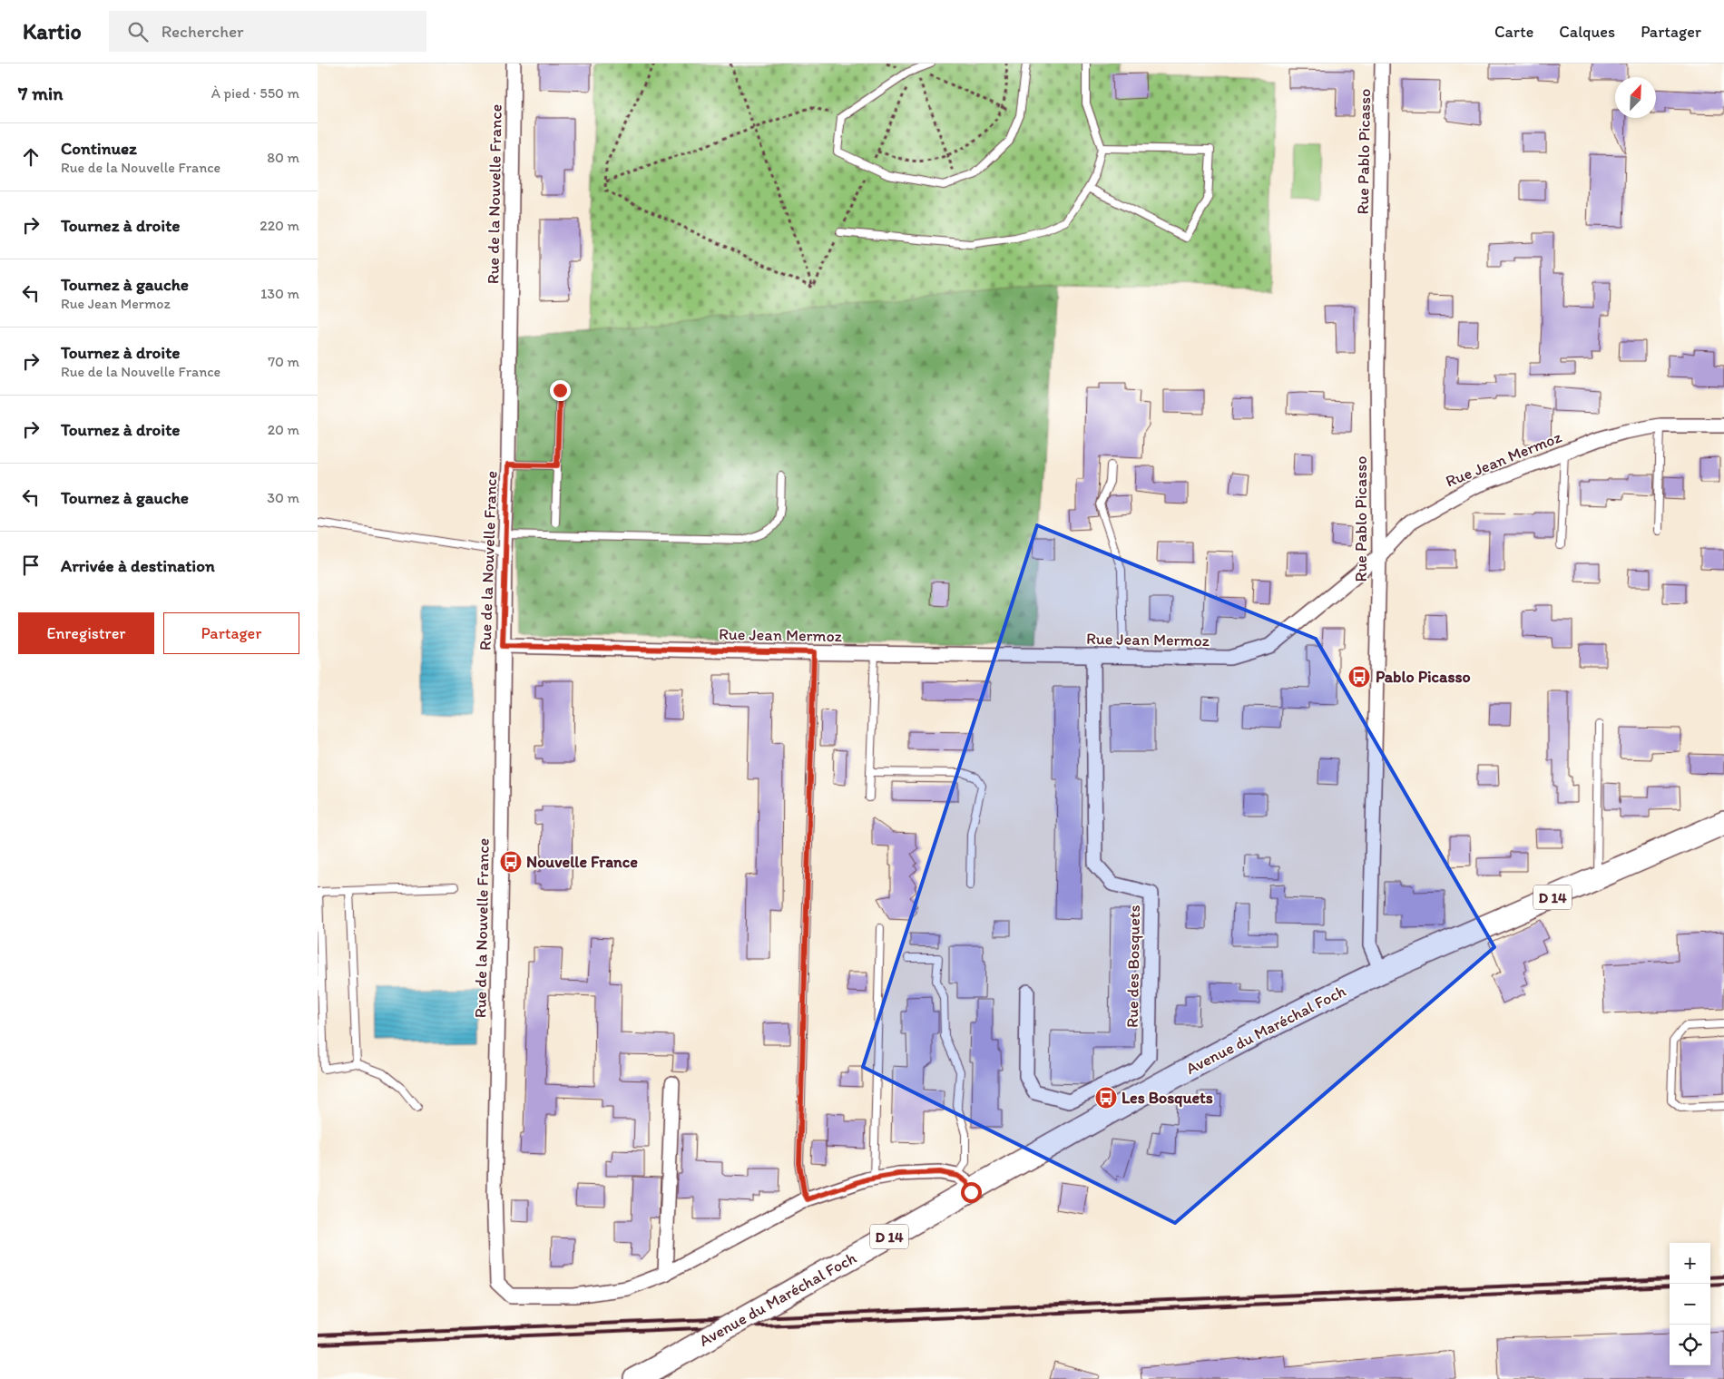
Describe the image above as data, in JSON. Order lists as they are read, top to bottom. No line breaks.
{"streets":{"main road":["D 14","Avenue du Maréchal Foch"],"street":["Rue Pablo Picasso","Rue de la Nouvelle France","Rue Jean Mermoz","Rue des Bosquets"]},"crossings":[["Rue Pablo Picasso","Rue Jean Mermoz"],["Rue Pablo Picasso","Avenue du Maréchal Foch"],["Rue de la Nouvelle France","Rue Jean Mermoz"],["Rue de la Nouvelle France","Avenue du Maréchal Foch"],["Rue Jean Mermoz","Rue des Bosquets"]],"places":{"bus stop":["Pablo Picasso","Nouvelle France","Les Bosquets"]},"north":"top right","page":{"header":"Kartio","search":"Rechercher","nav":["Carte","Calques","Partager"],"heading":["7 min","À pied · 550 m"],"list":[["Continuez","Rue de la Nouvelle France","80 m"],["Tournez à droite","220 m"],["Tournez à gauche","Rue Jean Mermoz","130 m"],["Tournez à droite","Rue de la Nouvelle France","70 m"],["Tournez à droite","20 m"],["Tournez à gauche","30 m"],"Arrivée à destination"],"buttons":["Enregistrer","Partager"],"map_buttons":["+","−"]}}
